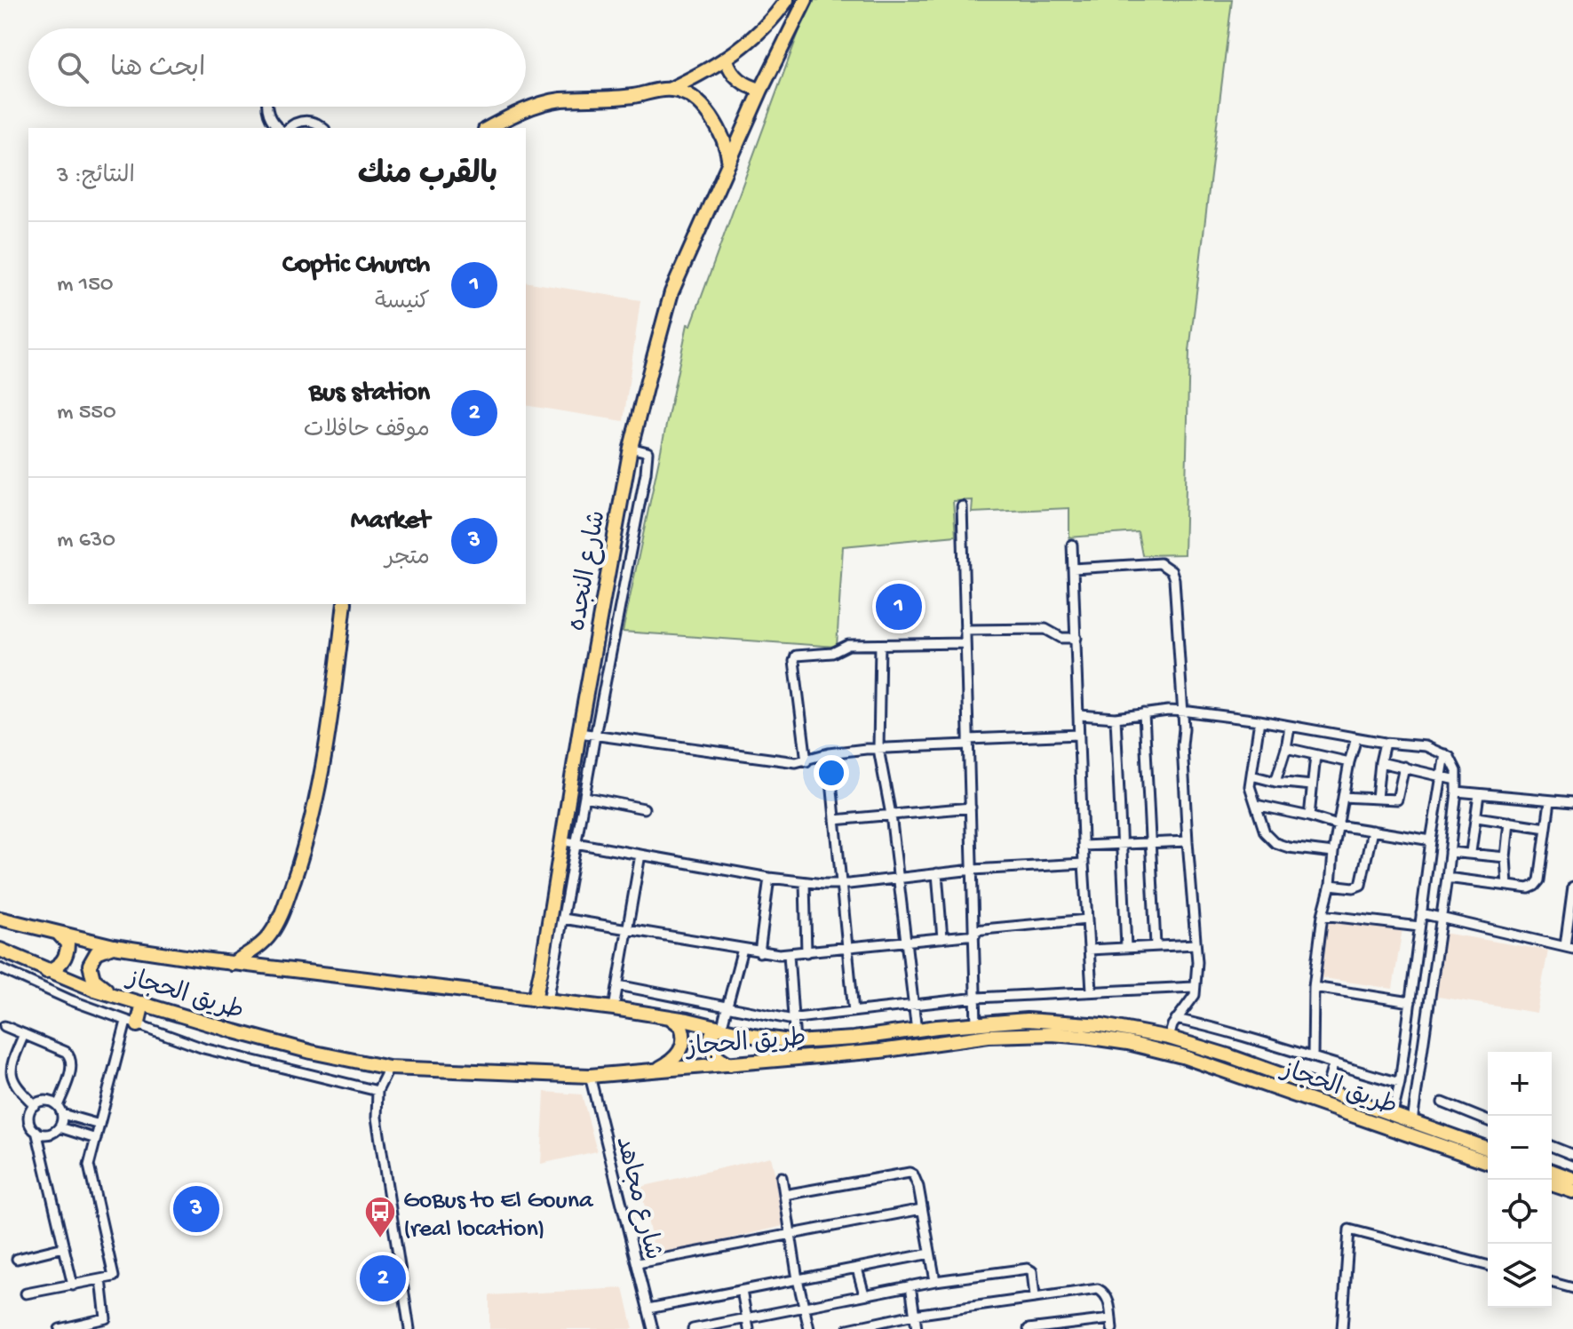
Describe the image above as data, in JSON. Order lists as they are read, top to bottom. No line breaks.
{"streets":{"main road":["شارع النجده","طريق الحجاز"],"street":["شارع مجاهد"]},"crossings":[["شارع النجده","طريق الحجاز"],["طريق الحجاز","شارع مجاهد"]],"places":{"bus stop":["GoBus to El Gouna (real location)"]},"page":{"search":"ابحث هنا","heading":["بالقرب منك","النتائج: 3"],"list":[{"mark":"1","name":"Coptic Church","note":"كنيسة","value":"150 m"},{"mark":"2","name":"Bus station","note":"موقف حافلات","value":"550 m"},{"mark":"3","name":"Market","note":"متجر","value":"630 m"}],"pins":["1","3","2"],"map_buttons":["+","−"]}}
